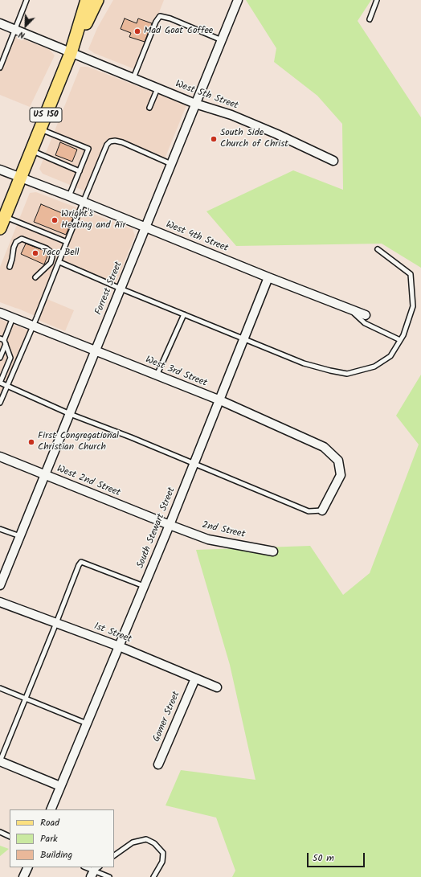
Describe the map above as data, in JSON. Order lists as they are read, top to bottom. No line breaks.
{"streets":{"main road":["US 150"],"street":["West 5th Street","West 4th Street","Forrest Street","West 3rd Street","West 2nd Street","South Stewart Street","2nd Street","1st Street","Gomer Street"]},"crossings":[["West 5th Street","US 150"],["West 5th Street","Forrest Street"],["US 150","West 4th Street"],["West 4th Street","Forrest Street"],["West 4th Street","South Stewart Street"],["Forrest Street","West 3rd Street"],["Forrest Street","West 2nd Street"],["West 3rd Street","South Stewart Street"],["West 2nd Street","South Stewart Street"],["West 2nd Street","2nd Street"],["South Stewart Street","2nd Street"],["South Stewart Street","1st Street"],["1st Street","Gomer Street"]],"places":["Mad Goat Coffee","South Side Church of Christ","Wright's Heating and Air","Taco Bell","First Congregational Christian Church"],"legend":["Road","Park","Building"],"scale_bar":"50 m","north":"bottom left"}
